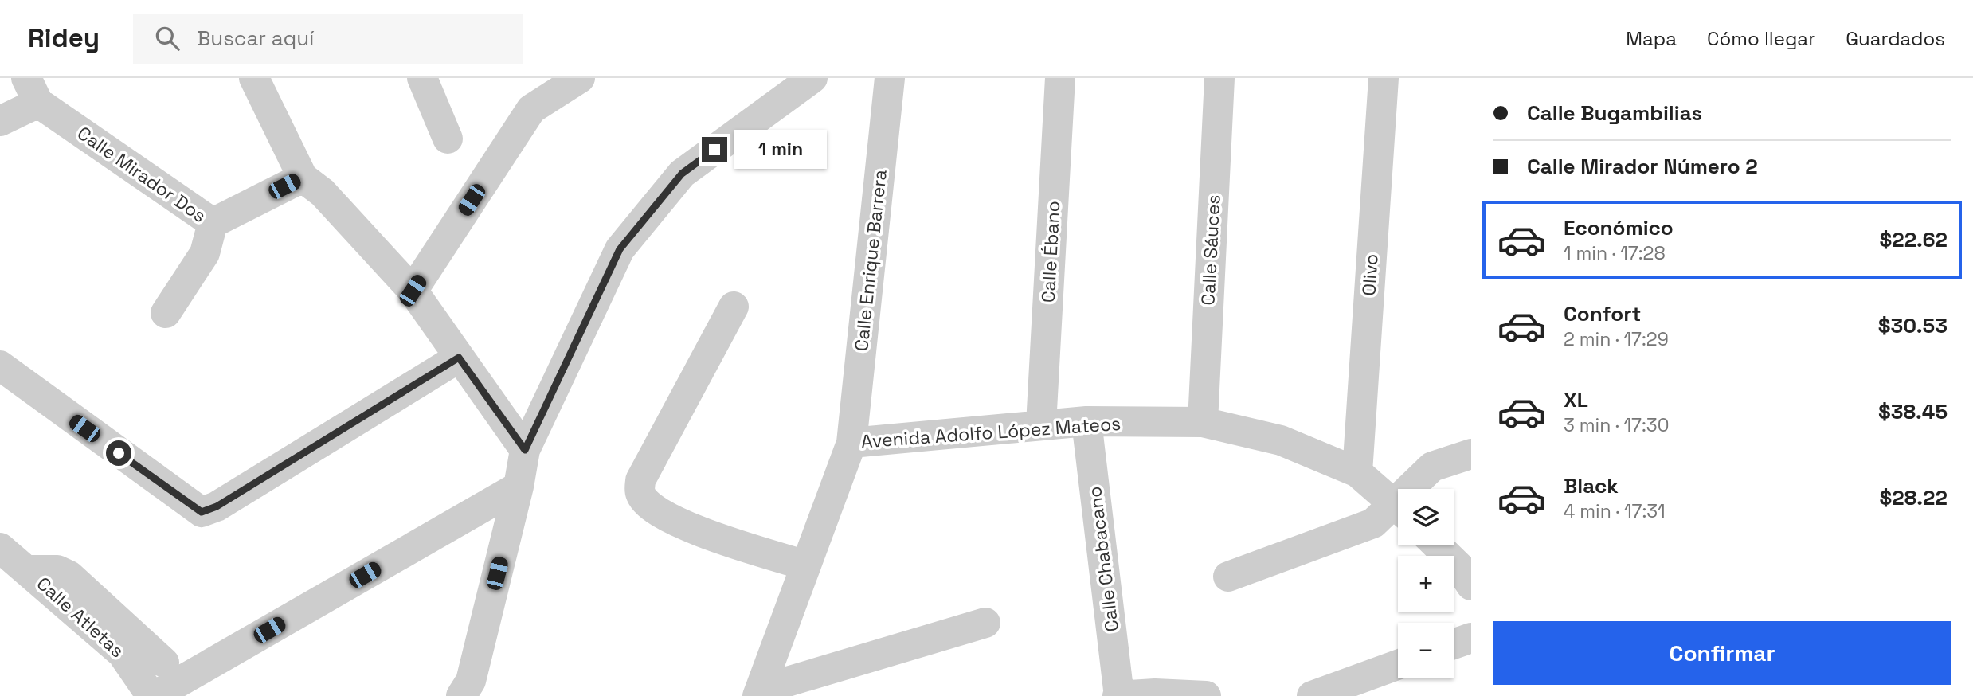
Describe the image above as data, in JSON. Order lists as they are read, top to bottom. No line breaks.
{"streets":{"street":["Calle Mirador Dos","Calle Sáuces","Calle Ébano","Calle Enrique Barrera","Olivo","Avenida Adolfo López Mateos","Calle Chabacano","Calle Atletas"]},"crossings":[["Calle Sáuces","Avenida Adolfo López Mateos"],["Calle Ébano","Avenida Adolfo López Mateos"],["Calle Enrique Barrera","Avenida Adolfo López Mateos"],["Olivo","Avenida Adolfo López Mateos"],["Avenida Adolfo López Mateos","Calle Chabacano"]],"page":{"header":"Ridey","search":"Buscar aquí","nav":["Mapa","Cómo llegar","Guardados"],"banner":["Calle Bugambilias","Calle Mirador Número 2"],"bubble":"1 min","list":[{"name":"Económico","note":"1 min · 17:28","value":"$22.62"},{"name":"Confort","note":"2 min · 17:29","value":"$30.53"},{"name":"XL","note":"3 min · 17:30","value":"$38.45"},{"name":"Black","note":"4 min · 17:31","value":"$28.22"}],"map_buttons":["+","−"],"buttons":"Confirmar"}}
